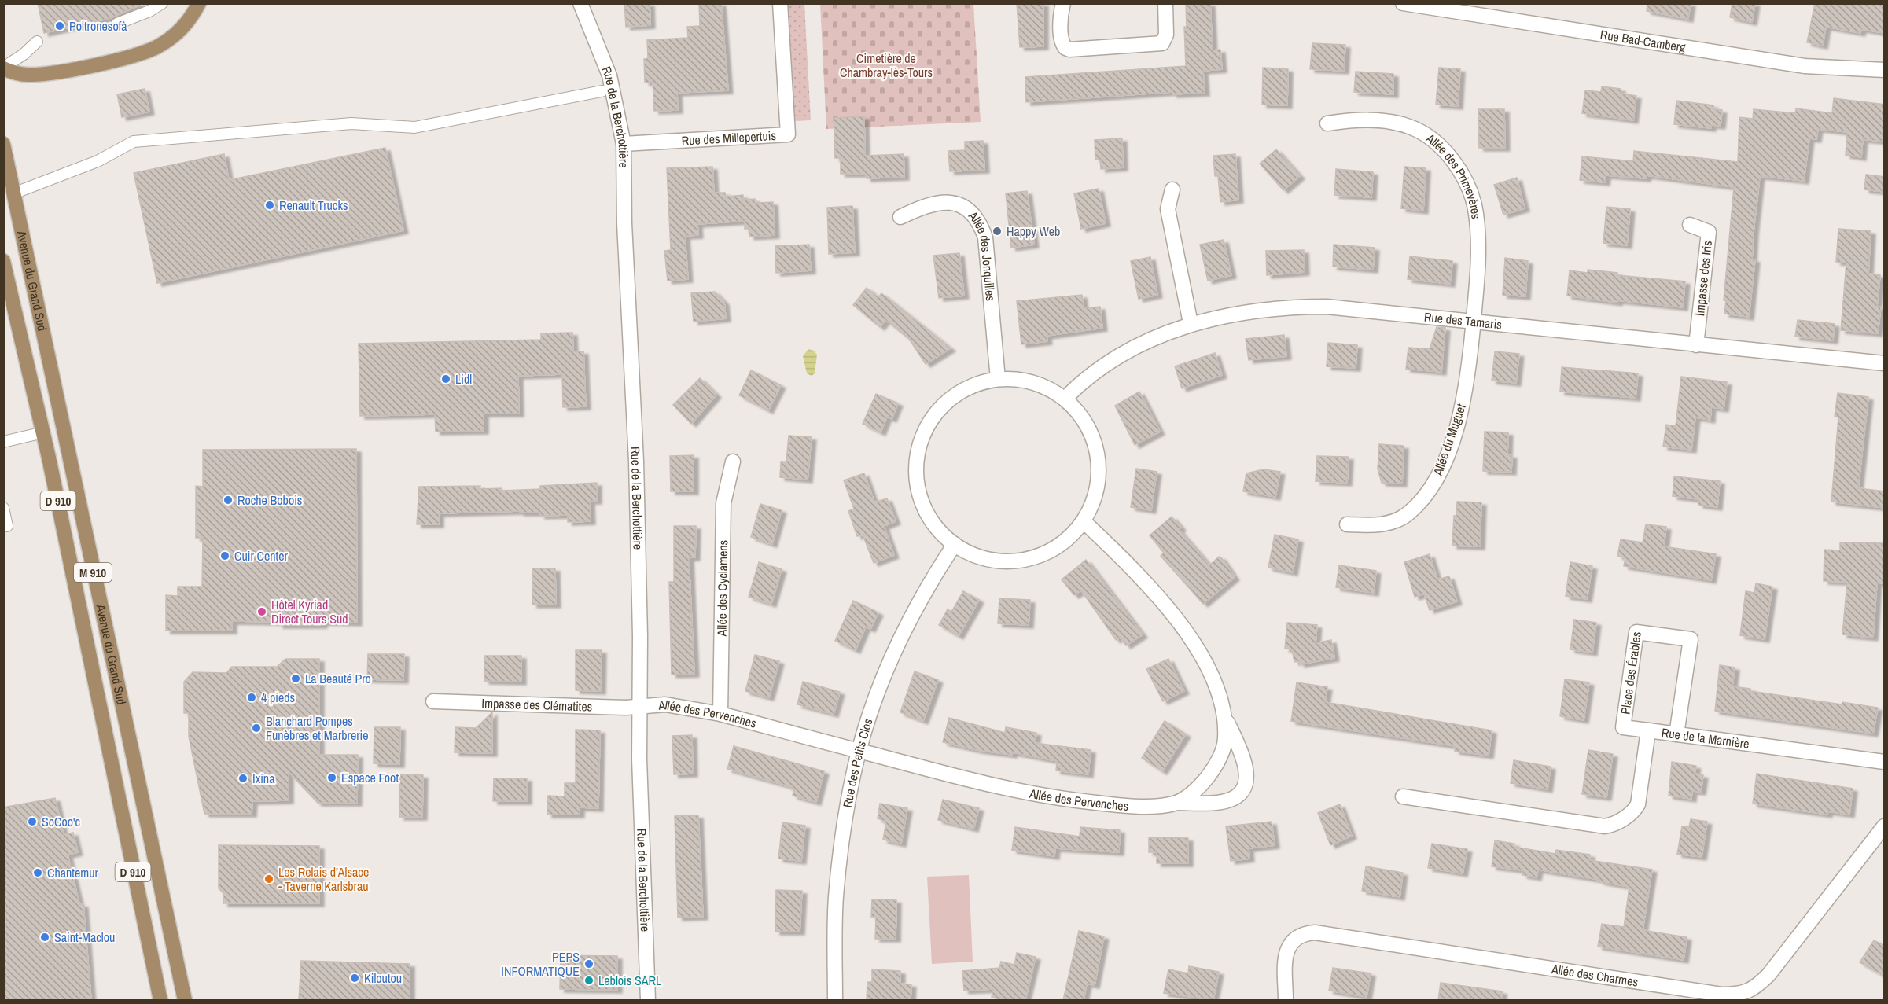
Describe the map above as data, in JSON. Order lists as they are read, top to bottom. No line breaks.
{"streets":{"main road":["Avenue du Grand Sud","D 910","M 910"],"street":["Rue Bad-Camberg","Rue de la Berchottière","Rue des Millepertuis","Allée des Primevères","Allée des Jonquilles","Impasse des Iris","Rue des Tamaris","Allée du Muguet","Allée des Cyclamens","Place des Érables","Impasse des Clématites","Allée des Pervenches","Rue de la Marnière","Rue des Petits Clos","Allée des Charmes"]},"crossings":[["Rue de la Berchottière","Rue des Millepertuis"],["Rue de la Berchottière","Impasse des Clématites"],["Rue de la Berchottière","Allée des Pervenches"],["Allée des Primevères","Rue des Tamaris"],["Allée des Primevères","Allée du Muguet"],["Impasse des Iris","Rue des Tamaris"],["Rue des Tamaris","Allée du Muguet"],["Allée des Cyclamens","Allée des Pervenches"],["Place des Érables","Rue de la Marnière"],["Impasse des Clématites","Allée des Pervenches"],["Allée des Pervenches","Rue des Petits Clos"]],"parks":["Cimetière de Chambray-lès-Tours"],"places":["Poltronesofà","Renault Trucks","Happy Web","Lidl","Roche Bobois","Cuir Center","Hôtel Kyriad Direct Tours Sud","La Beauté Pro","4 pieds","Blanchard Pompes Funèbres et Marbrerie","Espace Foot","Ixina","SoCoo'c","Chantemur","Les Relais d’Alsace - Taverne Karlsbrau","Saint-Maclou","PEPS INFORMATIQUE","Kiloutou","Leblois SARL"]}
